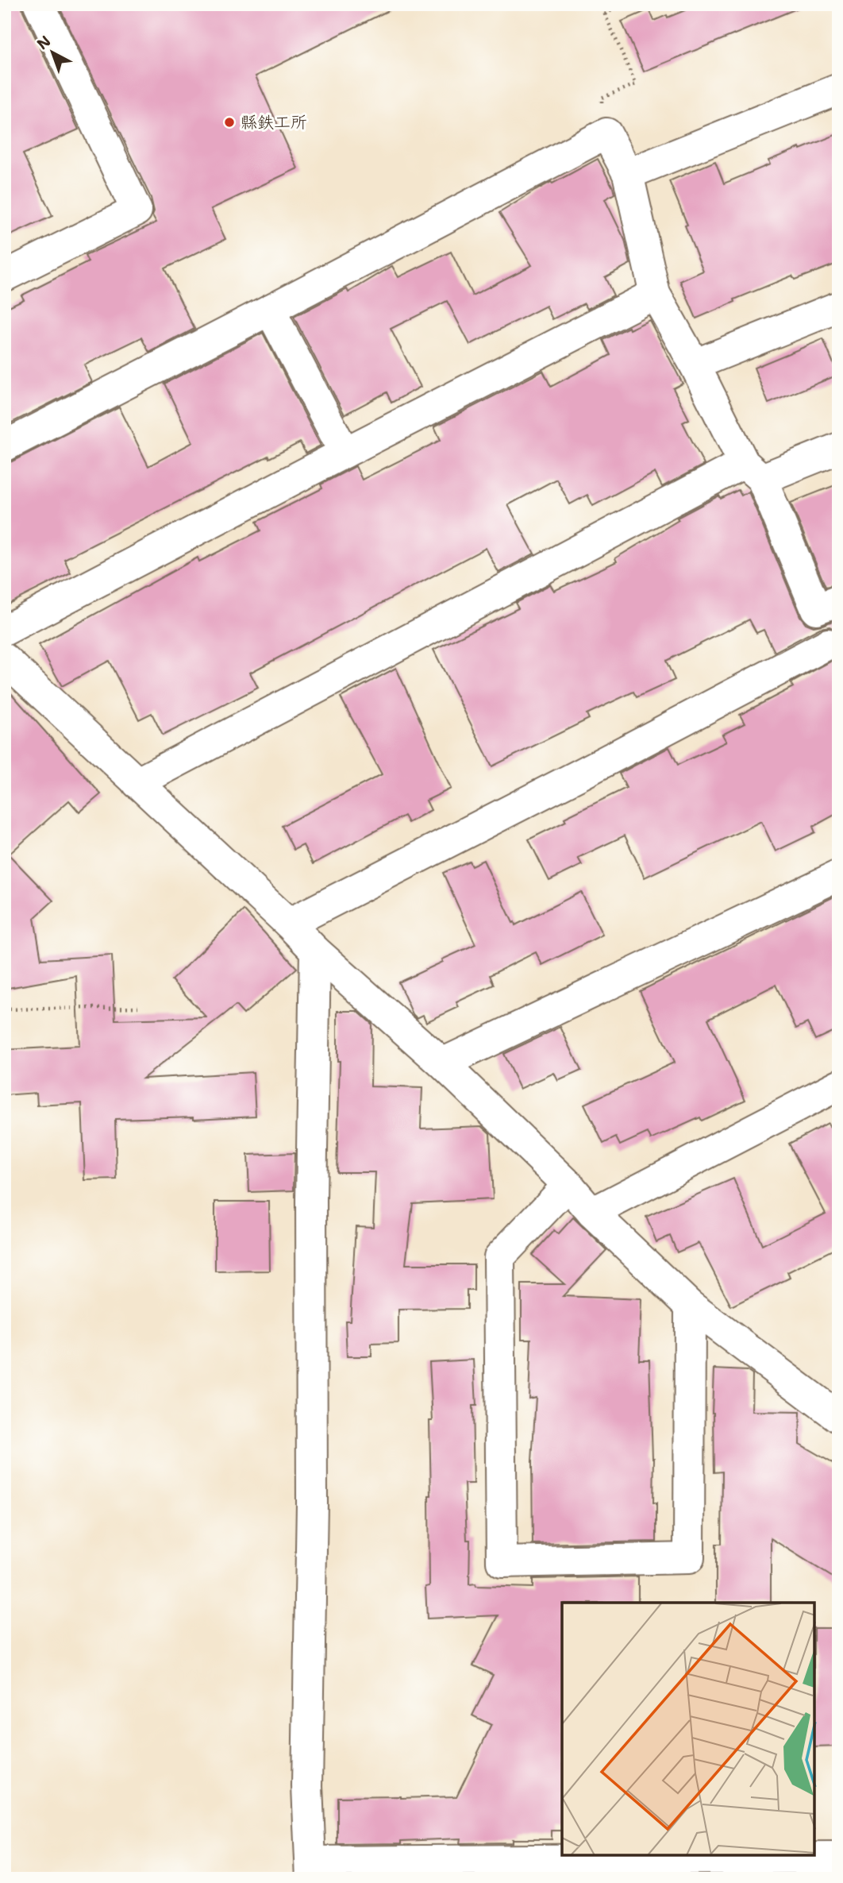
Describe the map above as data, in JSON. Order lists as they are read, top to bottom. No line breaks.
{"places":["縣鉄工所"],"north":"top left"}
